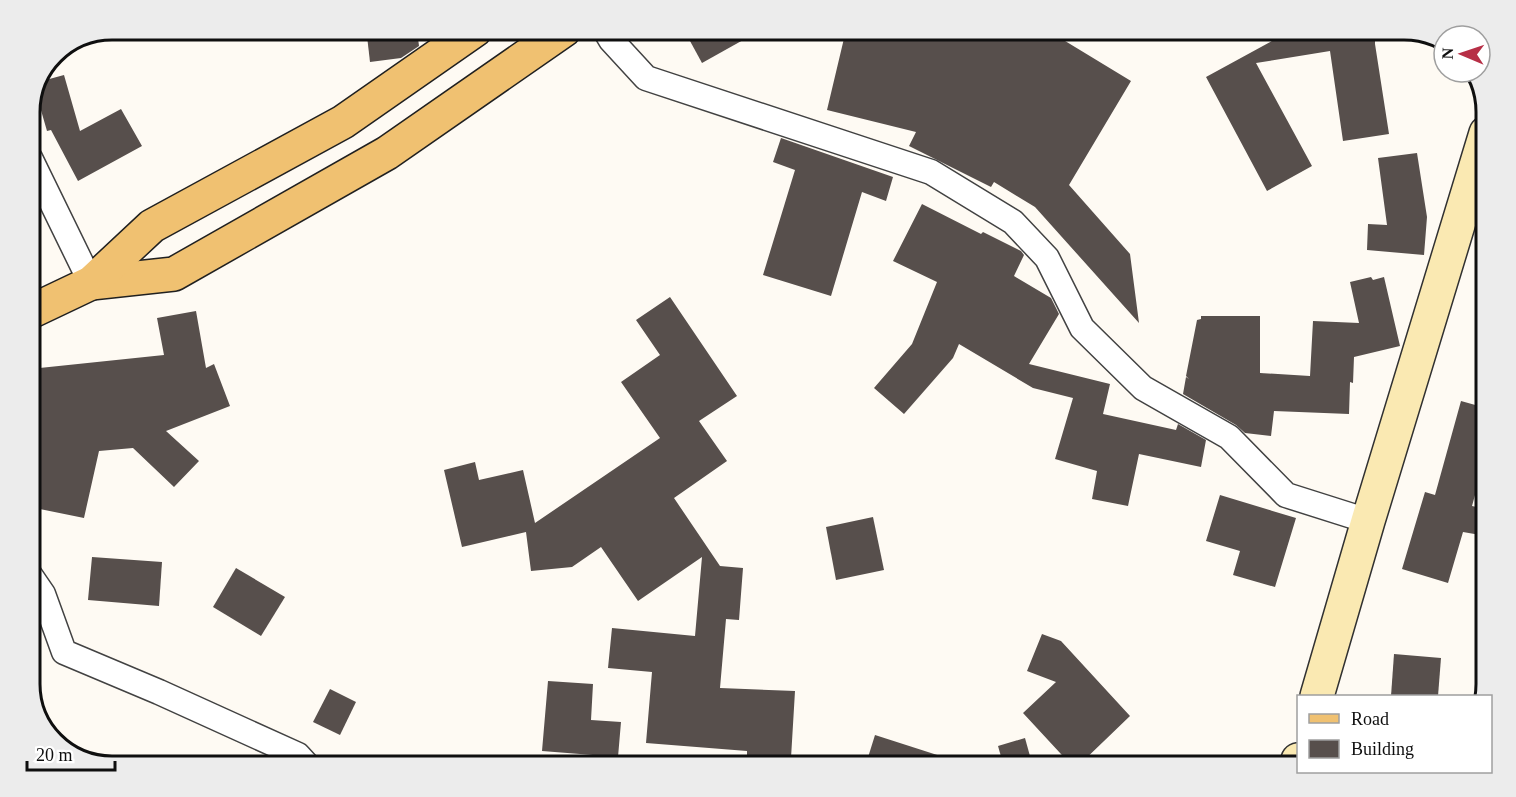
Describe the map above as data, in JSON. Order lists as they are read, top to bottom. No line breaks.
{"legend":["Road","Building"],"scale_bar":"20 m","north":"left"}
